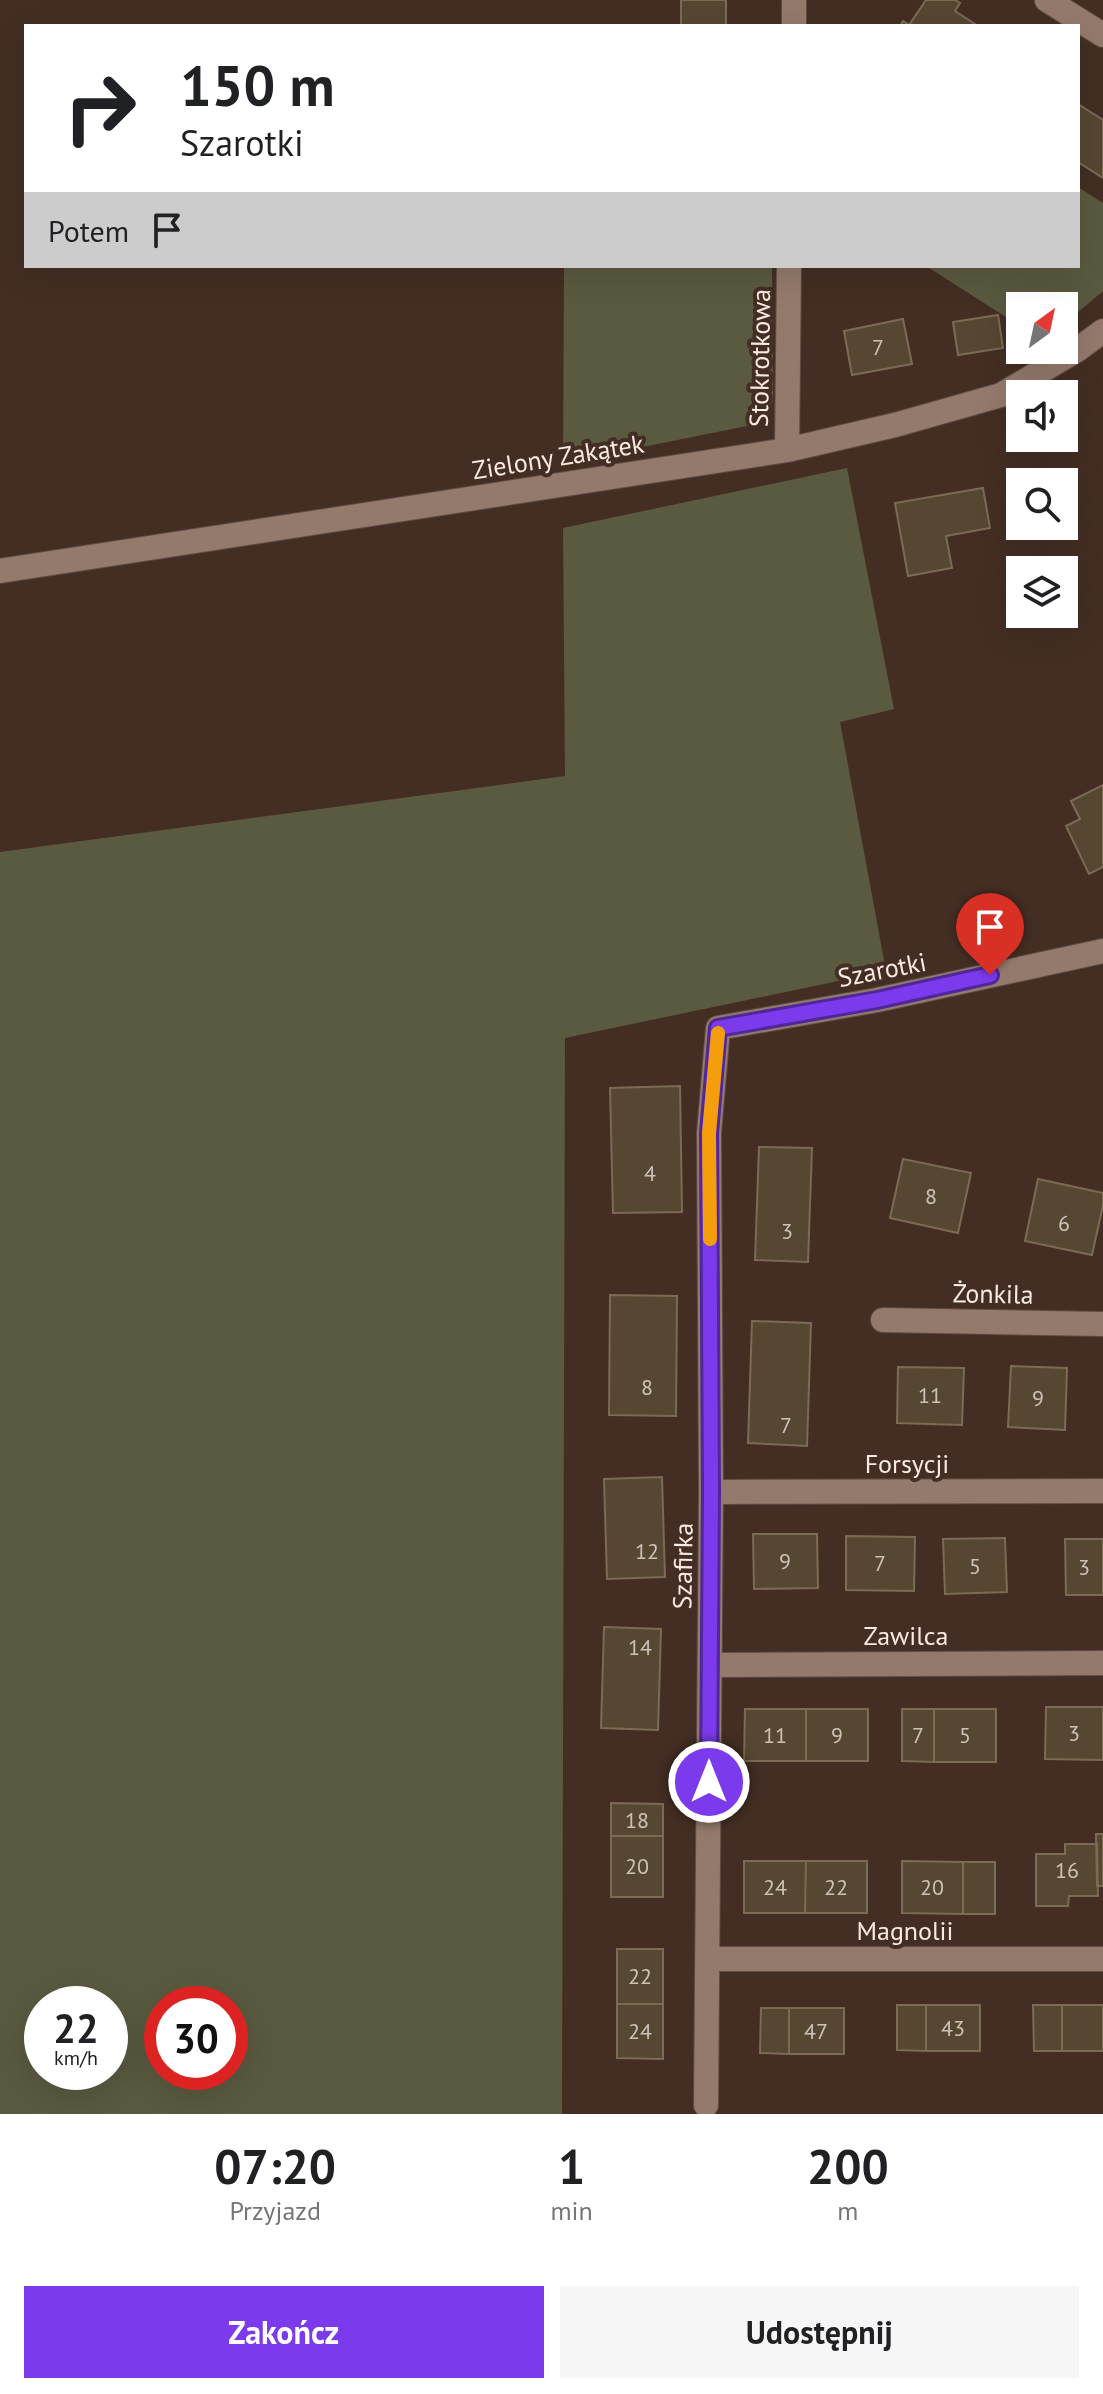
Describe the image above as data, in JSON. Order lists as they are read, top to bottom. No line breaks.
{"streets":{"street":["Stokrotkowa","Zielony Zakątek","Szarotki","Żonkila","Forsycji","Szafirka","Zawilca","Magnolii"]},"crossings":[["Stokrotkowa","Zielony Zakątek"],["Szarotki","Szafirka"],["Forsycji","Szafirka"],["Szafirka","Zawilca"],["Szafirka","Magnolii"]],"house_numbers":["7","4","8","6","3","8","11","9","7","12","9","7","5","3","14","3","11","9","7","5","18","20","16","24","22","20","22","43","24","47"],"north":"top right","page":{"turn":["150 m","Szarotki"],"then":"Potem","speed":"22 km/h","limit":"30","eta":["07:20","Przyjazd","1","min","200","m"],"buttons":["Zakończ","Udostępnij"]}}
